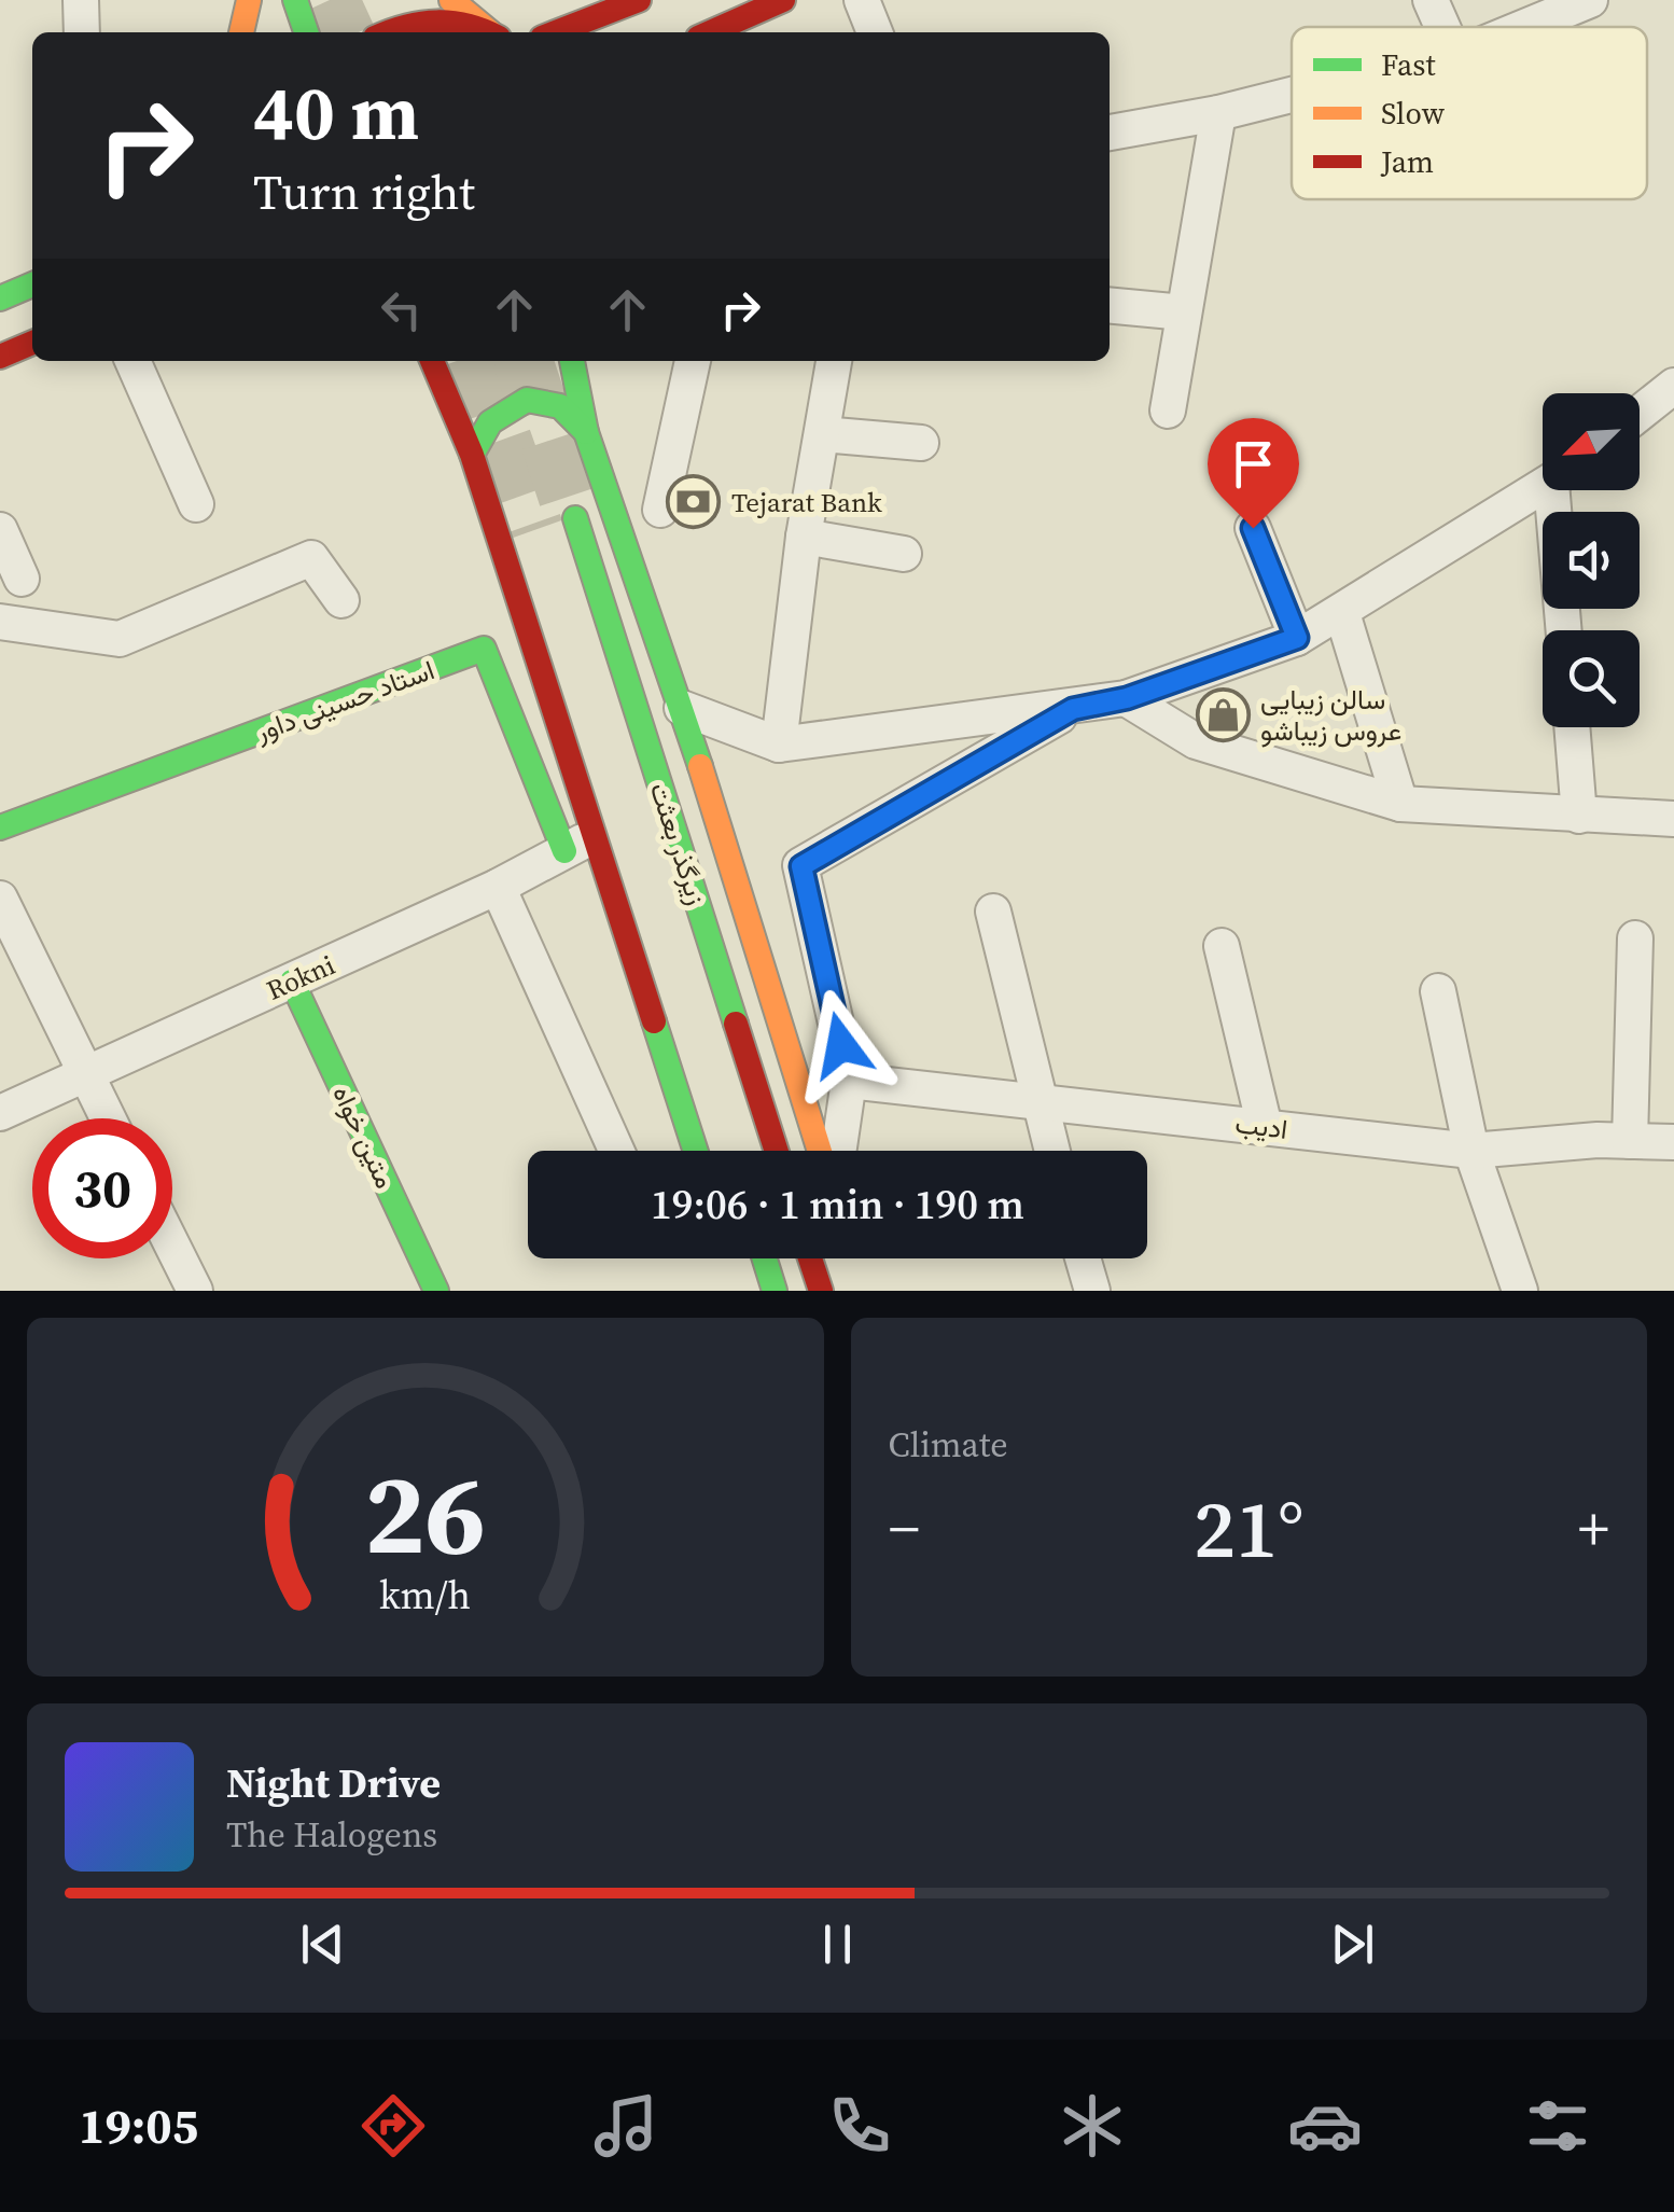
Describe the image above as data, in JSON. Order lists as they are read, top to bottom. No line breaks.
{"streets":{"main road":["استاد حسینی داور","زیرگذر بعثت","متین خواه"],"street":["Rokni","ادیب"]},"crossings":[["استاد حسینی داور","Rokni"],["Rokni","متین خواه"]],"places":{"bank":["Tejarat Bank"],"shop":["سالن زیبایی عروس زیباشو"]},"legend":["Fast","Slow","Jam"],"north":"bottom left","page":{"turn":["40 m","Turn right"],"limit":"30","trip":"19:06 · 1 min · 190 m","tile":"Climate","heat":["−","21°","+"],"song":["Night Drive","The Halogens"],"tabs":"19:05","gauge":["26","km/h"]}}
